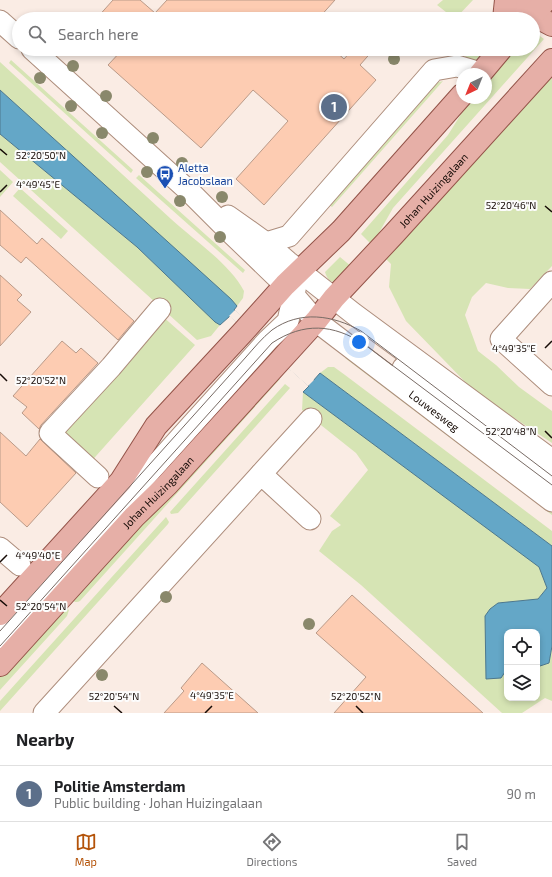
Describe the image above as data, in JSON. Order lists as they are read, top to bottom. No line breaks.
{"streets":{"main road":["Johan Huizingalaan"],"street":["Louwesweg"]},"crossings":[["Johan Huizingalaan","Louwesweg"]],"places":{"bus stop":["Aletta Jacobslaan"]},"north":"bottom left","page":{"search":"Search here","pins":"1","heading":"Nearby","list":[{"mark":"1","name":"Politie Amsterdam","note":"Public building · Johan Huizingalaan","value":"90 m"}],"nav":["Map","Directions","Saved"]},"coordinates":["52°20'50\"N","4°49'45\"E","52°20'46\"N","4°49'35\"E","52°20'52\"N","52°20'48\"N","4°49'40\"E","52°20'54\"N"]}
